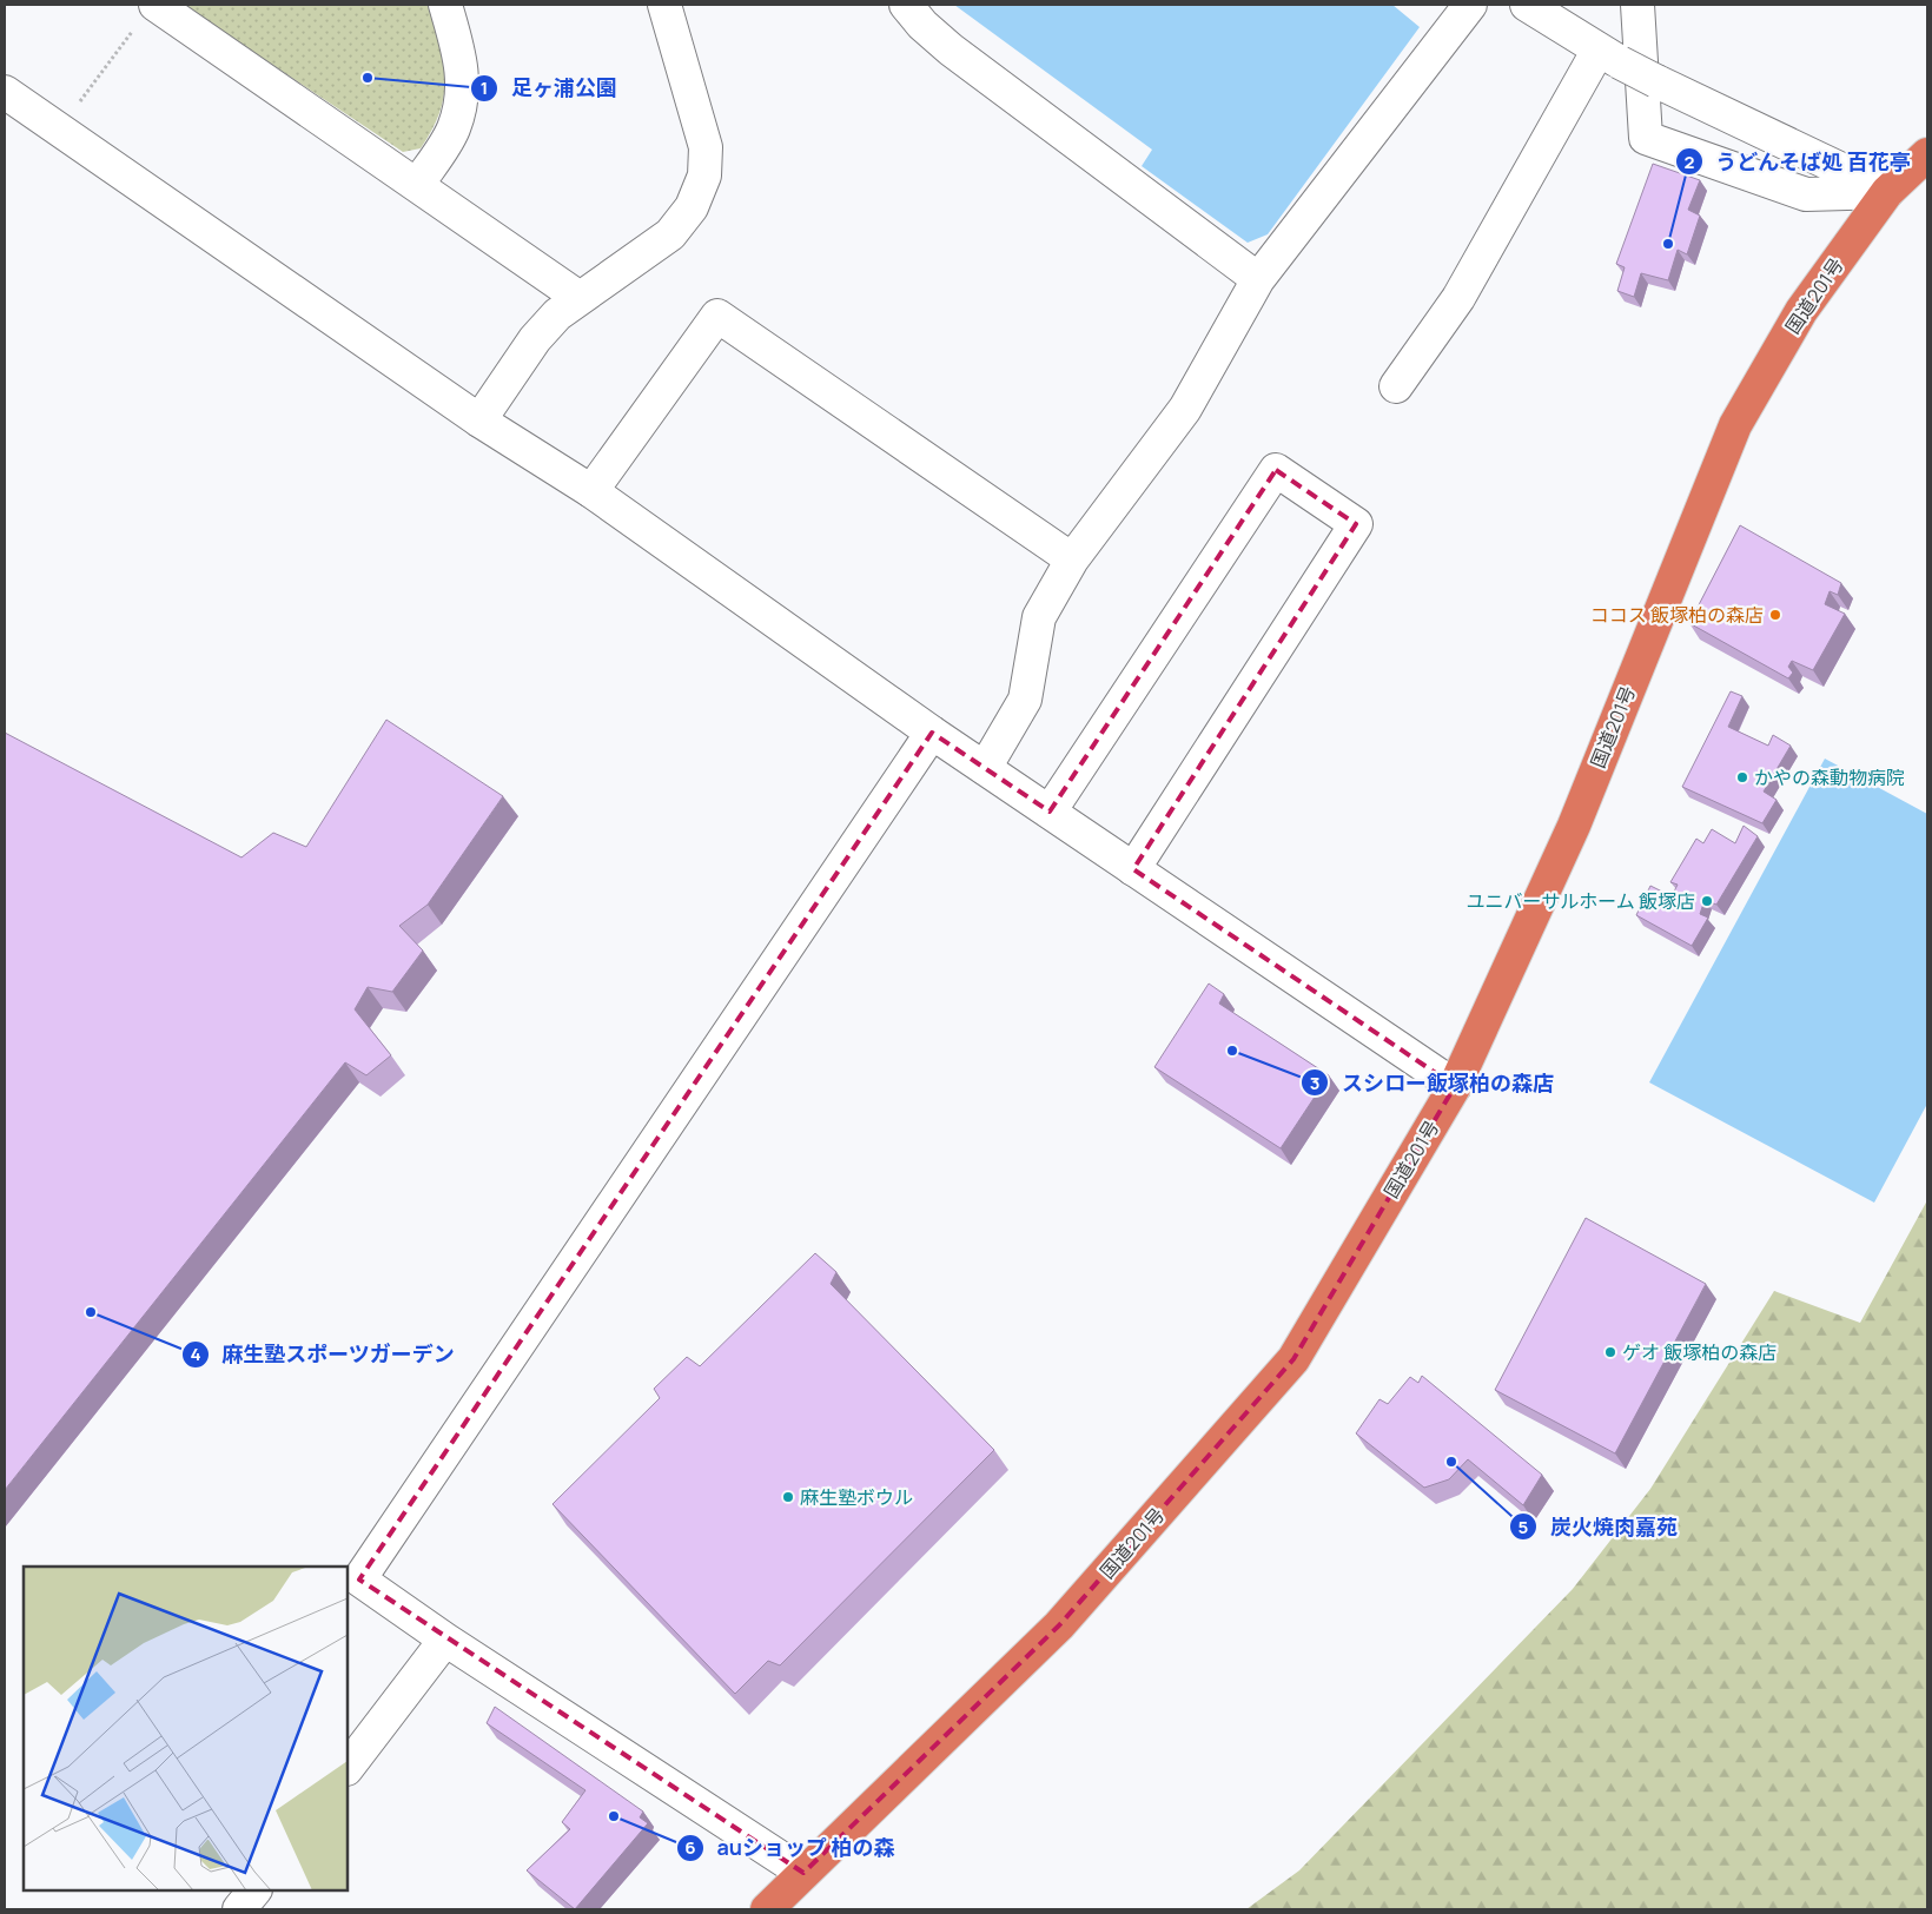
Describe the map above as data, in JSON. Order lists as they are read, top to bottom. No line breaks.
{"streets":{"highway":["国道201号"]},"places":["足ヶ浦公園","うどんそば処 百花亭","ココス 飯塚柏の森店","かやの森動物病院","ユニバーサルホーム 飯塚店","スシロー飯塚柏の森店","麻生塾スポーツガーデン","ゲオ 飯塚柏の森店","炭火焼肉嘉苑","麻生塾ボウル","auショップ 柏の森"]}
